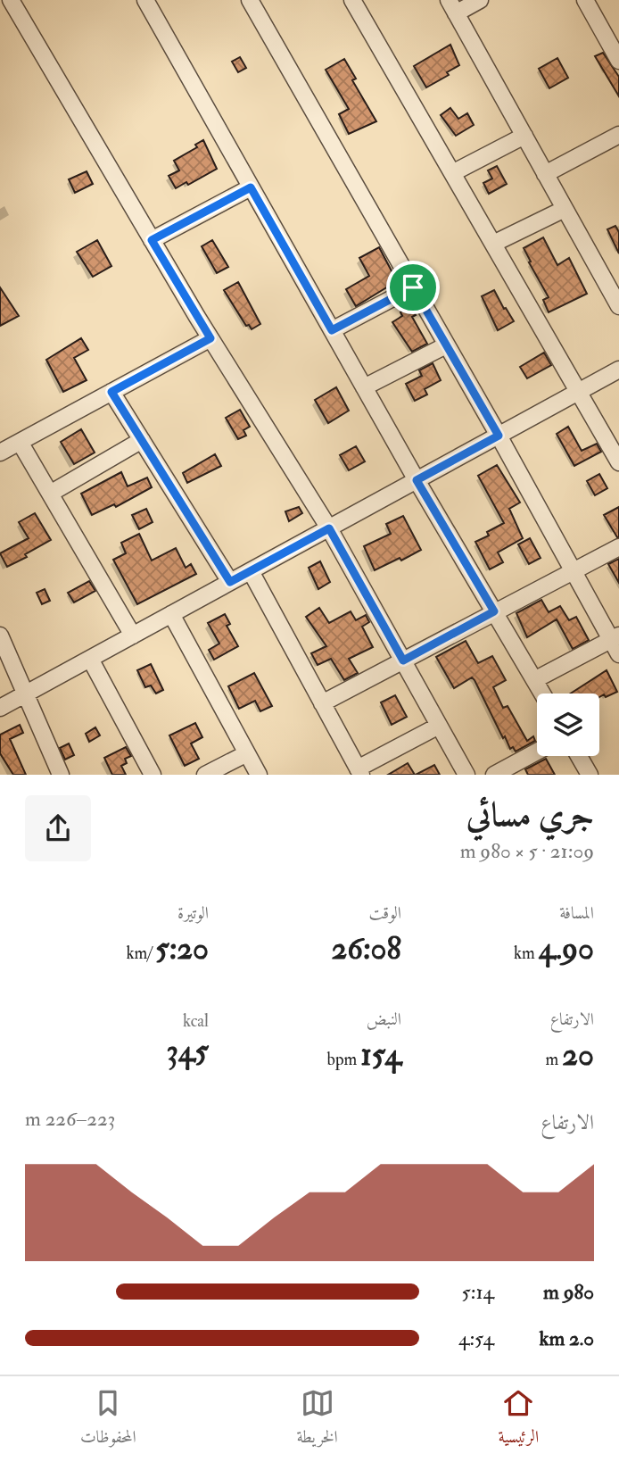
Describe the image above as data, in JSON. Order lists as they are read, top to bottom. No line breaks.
{"page":{"heading":["جري مسائي","21:09 · 5 × 980 m"],"stats":[["المسافة","4.90 km"],["الوقت","26:08"],["الوتيرة","5:20 /km"],["الارتفاع","20 m"],["النبض","154 bpm"],["kcal","345"]],"chart":["الارتفاع","223–226 m"],"list":[{"name":"980 m","note":"5:14"},{"name":"2.0 km","note":"4:54"}],"tabs":["الرئيسية","الخريطة","المحفوظات"]}}
